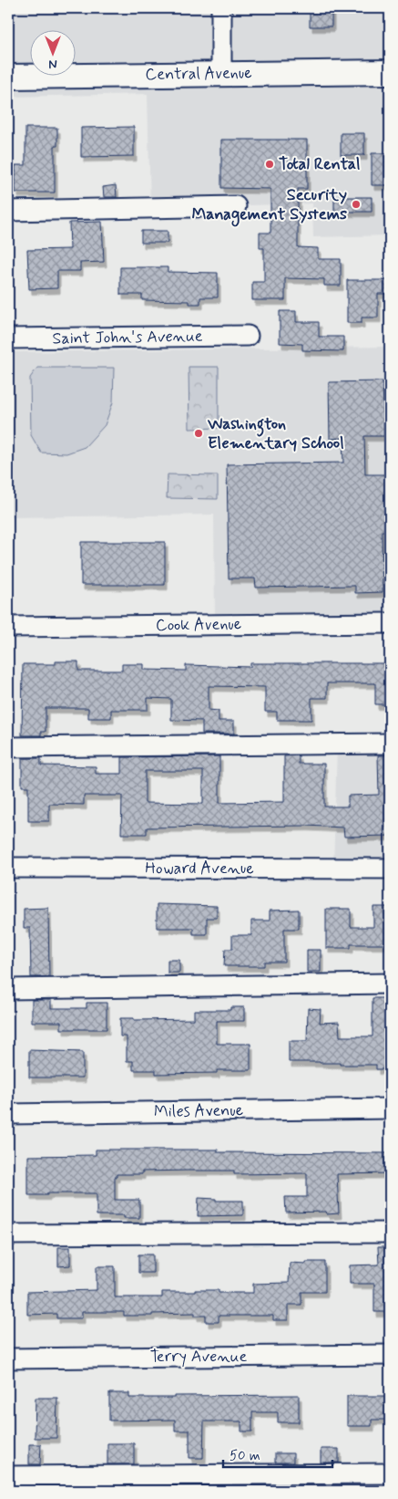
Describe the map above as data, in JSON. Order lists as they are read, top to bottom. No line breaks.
{"streets":{"main road":["Central Avenue"],"street":["Saint John's Avenue","Cook Avenue","Howard Avenue","Miles Avenue","Terry Avenue"]},"places":["Total Rental","Security Management Systems","Washington Elementary School"],"scale_bar":"50 m","north":"bottom"}
